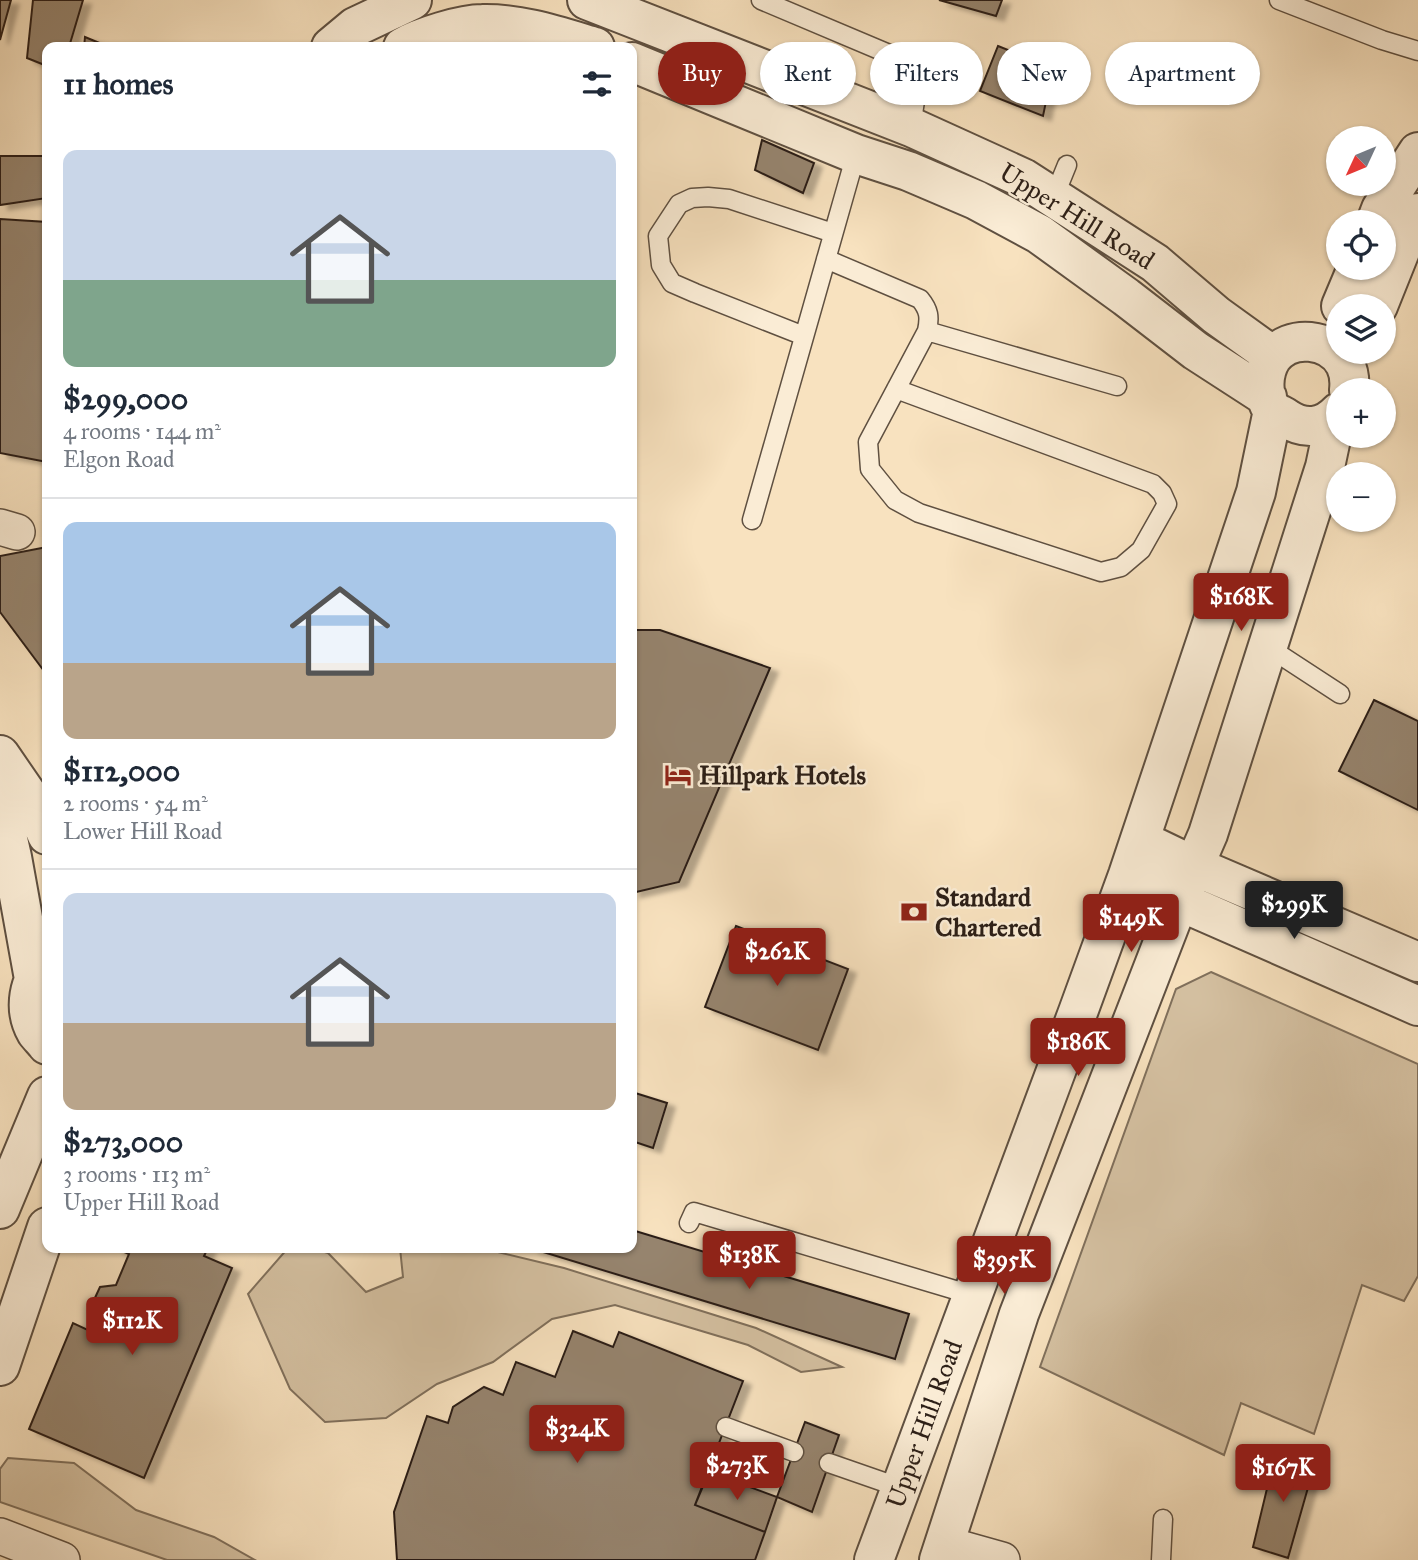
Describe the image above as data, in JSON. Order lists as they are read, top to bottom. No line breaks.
{"streets":{"street":["Upper Hill Road"]},"places":{"hotel":["Hillpark Hotels"],"bank":["Standard Chartered"]},"north":"bottom left","page":{"chip":["Buy","Rent","Filters","New","Apartment"],"heading":"11 homes","map_buttons":["+","−"],"list":[{"name":"$299,000","note":"4 rooms · 144 m² · Elgon Road"},{"name":"$112,000","note":"2 rooms · 54 m² · Lower Hill Road"},{"name":"$273,000","note":"3 rooms · 113 m² · Upper Hill Road"}],"price":["$168K","$299K","$149K","$262K","$186K","$138K","$395K","$112K","$324K","$273K","$167K"]}}
